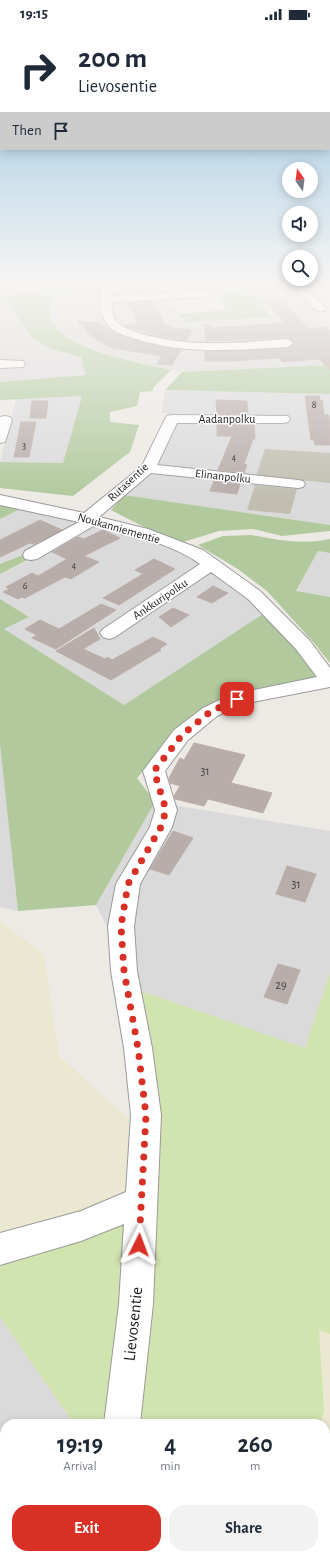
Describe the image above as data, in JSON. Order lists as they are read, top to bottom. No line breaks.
{"streets":{"street":["Aadanpolku","Elinanpolku","Rutasentie","Noukanniementie","Ankkuripolku","Lievosentie"]},"crossings":[["Aadanpolku","Rutasentie"],["Elinanpolku","Rutasentie"],["Rutasentie","Noukanniementie"],["Noukanniementie","Ankkuripolku"],["Noukanniementie","Lievosentie"]],"house_numbers":["8","3","4","4","6","31","31","29"],"north":"top","page":{"status":"19:15","turn":["200 m","Lievosentie"],"then":"Then","eta":["19:19","Arrival","4","min","260","m"],"buttons":["Exit","Share"]}}
